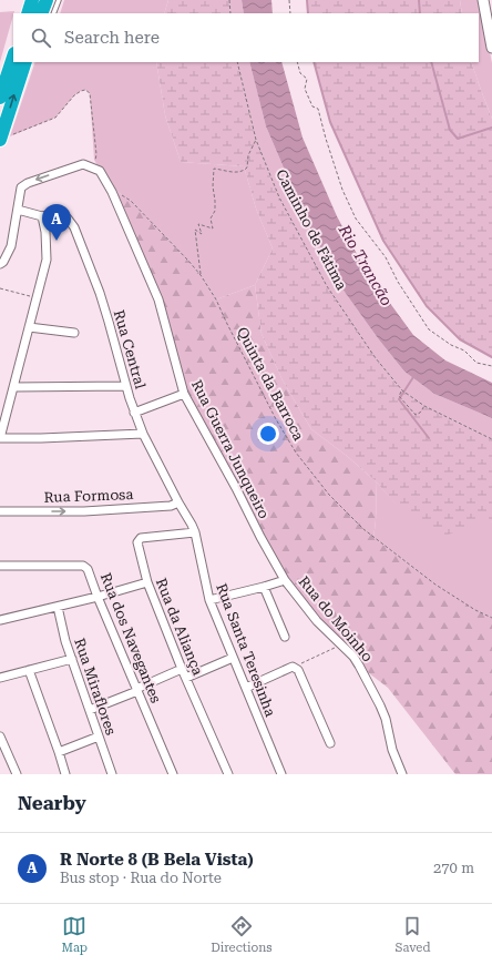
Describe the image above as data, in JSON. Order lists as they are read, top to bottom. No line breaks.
{"streets":{"street":["Rua Central","Rua Guerra Junqueiro","Rua Formosa","Rua do Moinho","Rua da Aliança","Rua dos Navegantes","Rua Santa Teresinha","Rua Miraflores"],"path":["Caminho de Fátima","Quinta da Barroca"]},"crossings":[["Rua Central","Rua Guerra Junqueiro"],["Rua Central","Rua Formosa"],["Rua Central","Rua da Aliança"],["Rua Central","Rua Santa Teresinha"],["Quinta da Barroca","Rua Guerra Junqueiro"],["Rua Guerra Junqueiro","Rua do Moinho"],["Rua da Aliança","Rua Santa Teresinha"]],"one_way":["Rua Formosa"],"water":["Rio Trancão"],"page":{"search":"Search here","pins":"A","heading":"Nearby","list":[{"mark":"A","name":"R Norte 8 (B Bela Vista)","note":"Bus stop · Rua do Norte","value":"270 m"}],"nav":["Map","Directions","Saved"]}}
